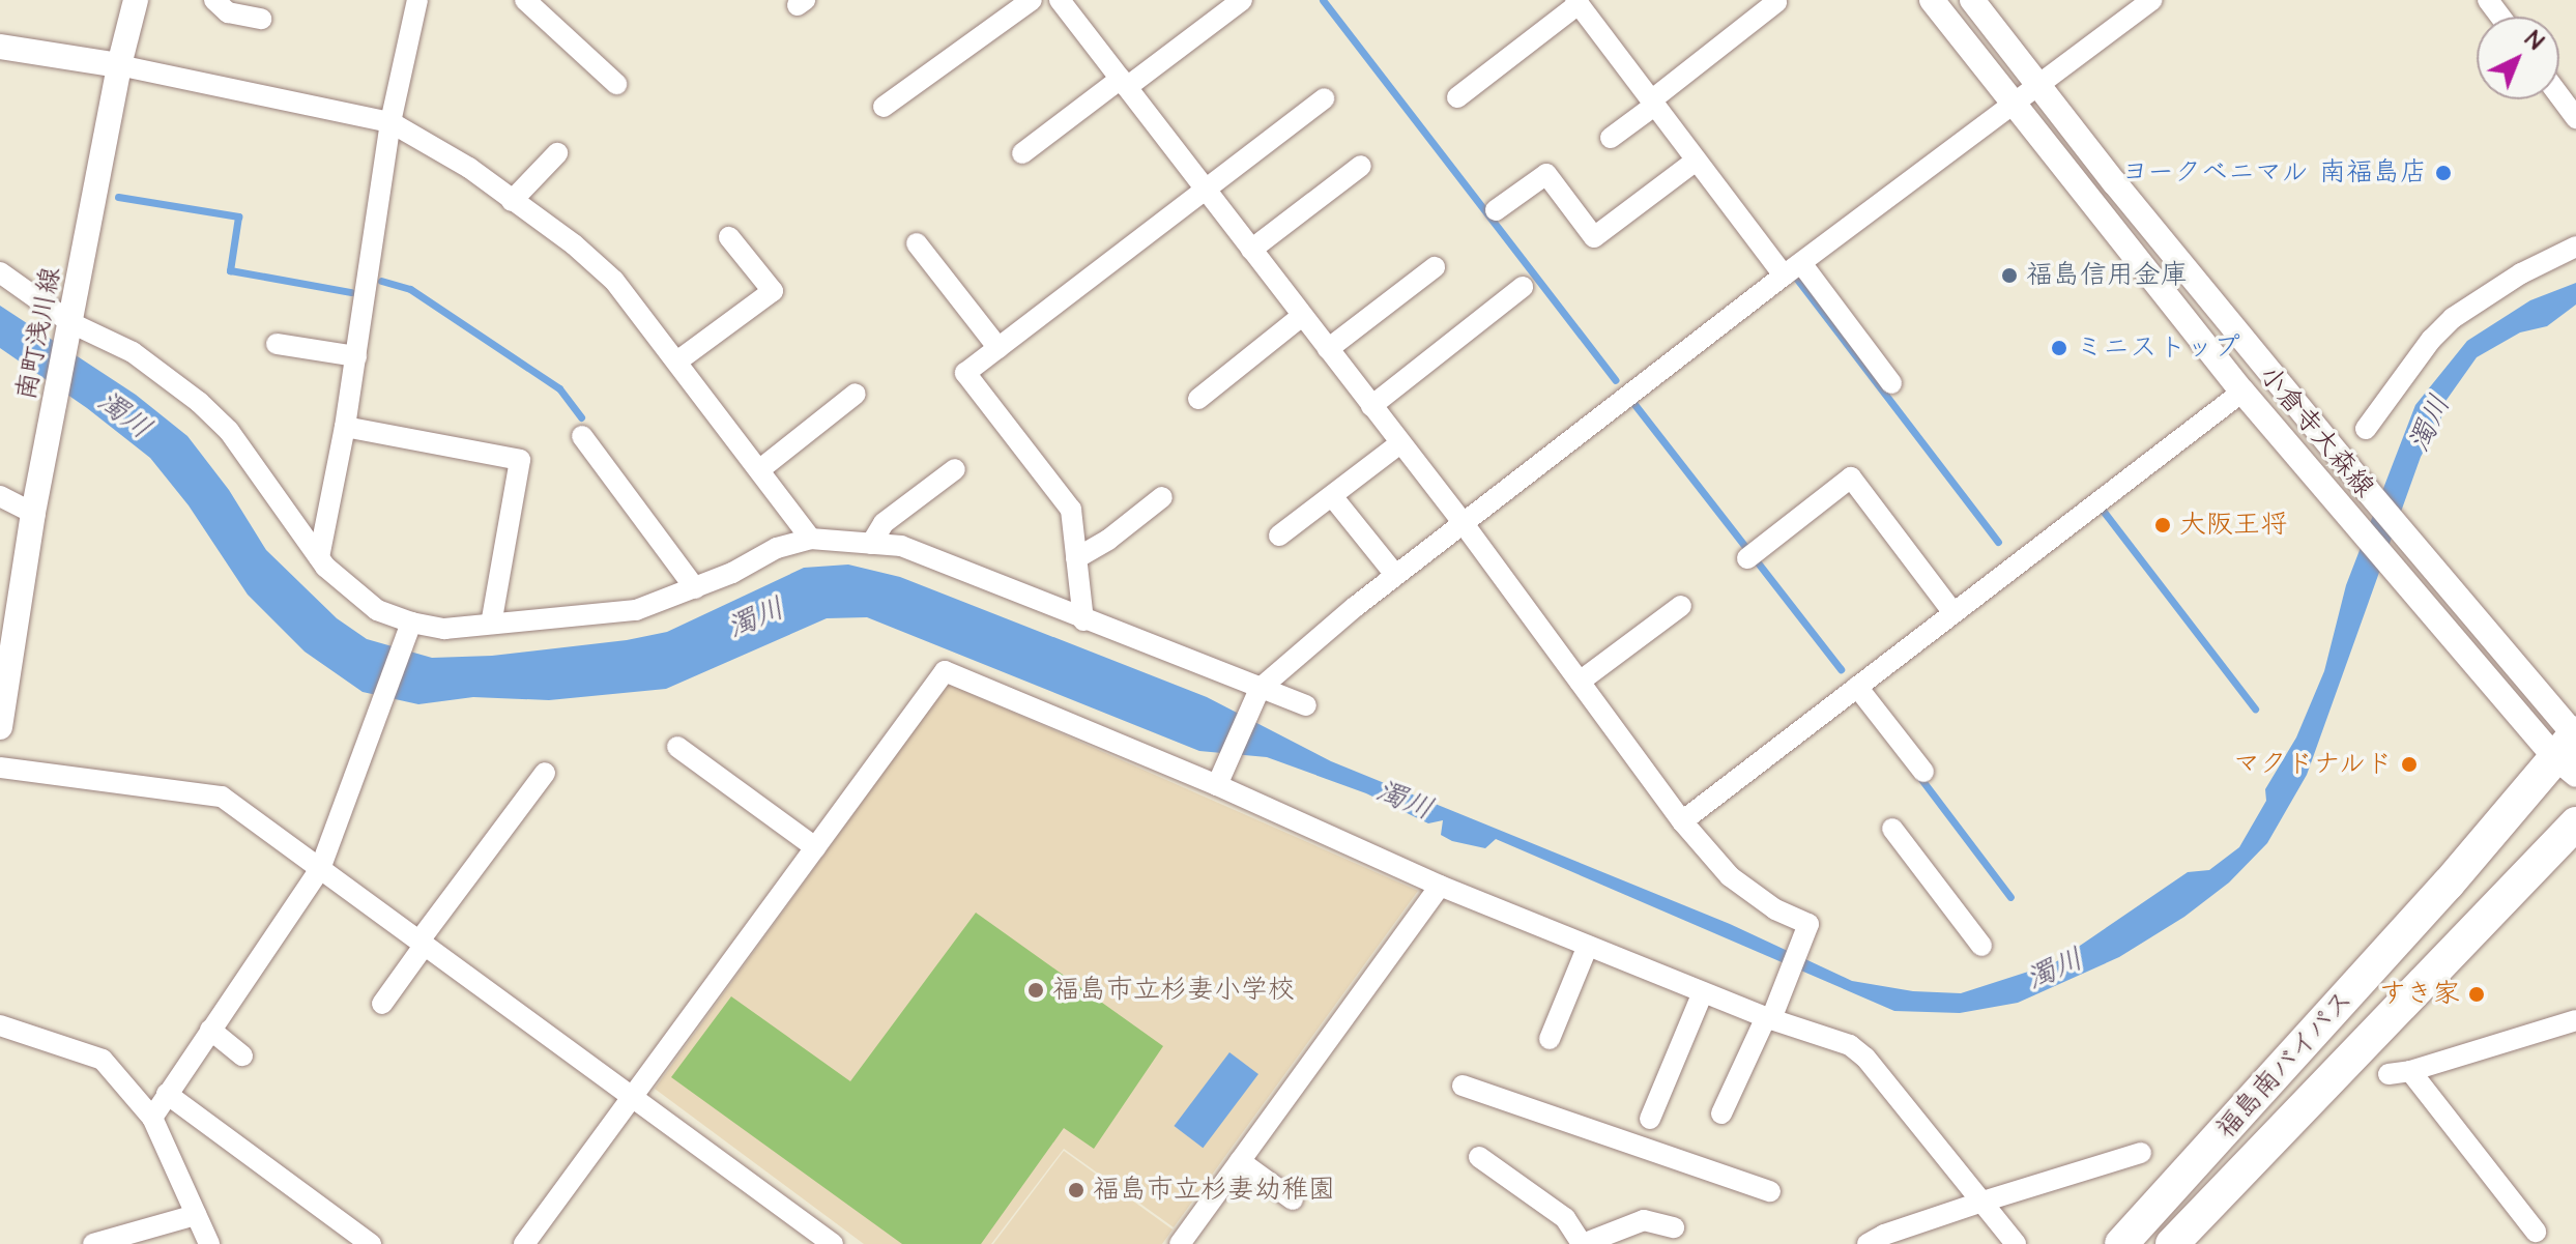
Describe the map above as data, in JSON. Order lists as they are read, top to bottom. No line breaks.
{"streets":{"highway":["福島南バイパス"],"street":["南町浅川線","小倉寺大森線"]},"crossings":[["小倉寺大森線","福島南バイパス"]],"water":["濁川"],"places":["ヨークベニマル 南福島店","福島信用金庫","ミニストップ","大阪王将","マクドナルド","福島市立杉妻小学校","すき家","福島市立杉妻幼稚園"],"north":"top right"}
